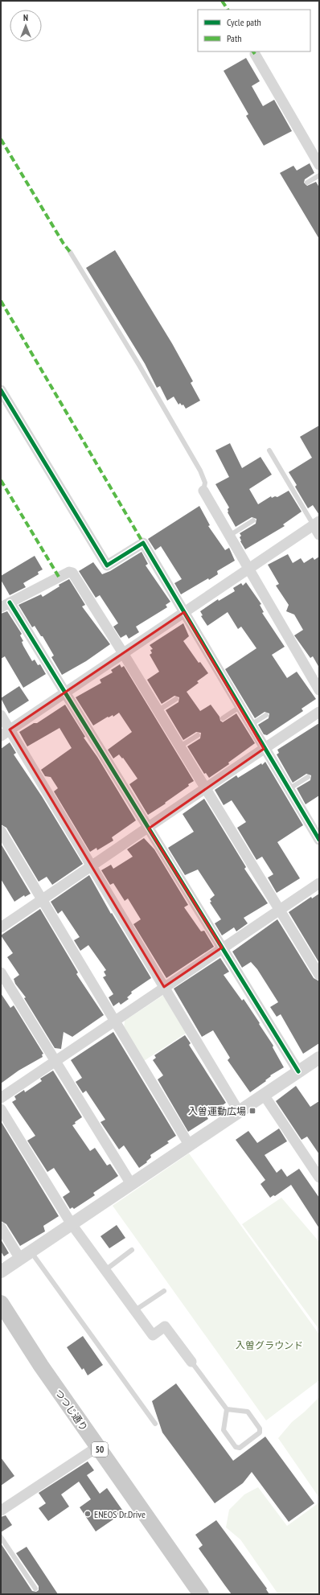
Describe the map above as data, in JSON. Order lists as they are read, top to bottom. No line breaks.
{"streets":{"main road":["つつじ通り","50"]},"parks":["入曽グラウンド"],"places":{"transit":["入曽運動広場"],"other":["ENEOS Dr.Drive"]},"legend":["Cycle path","Path"],"north":"top"}
